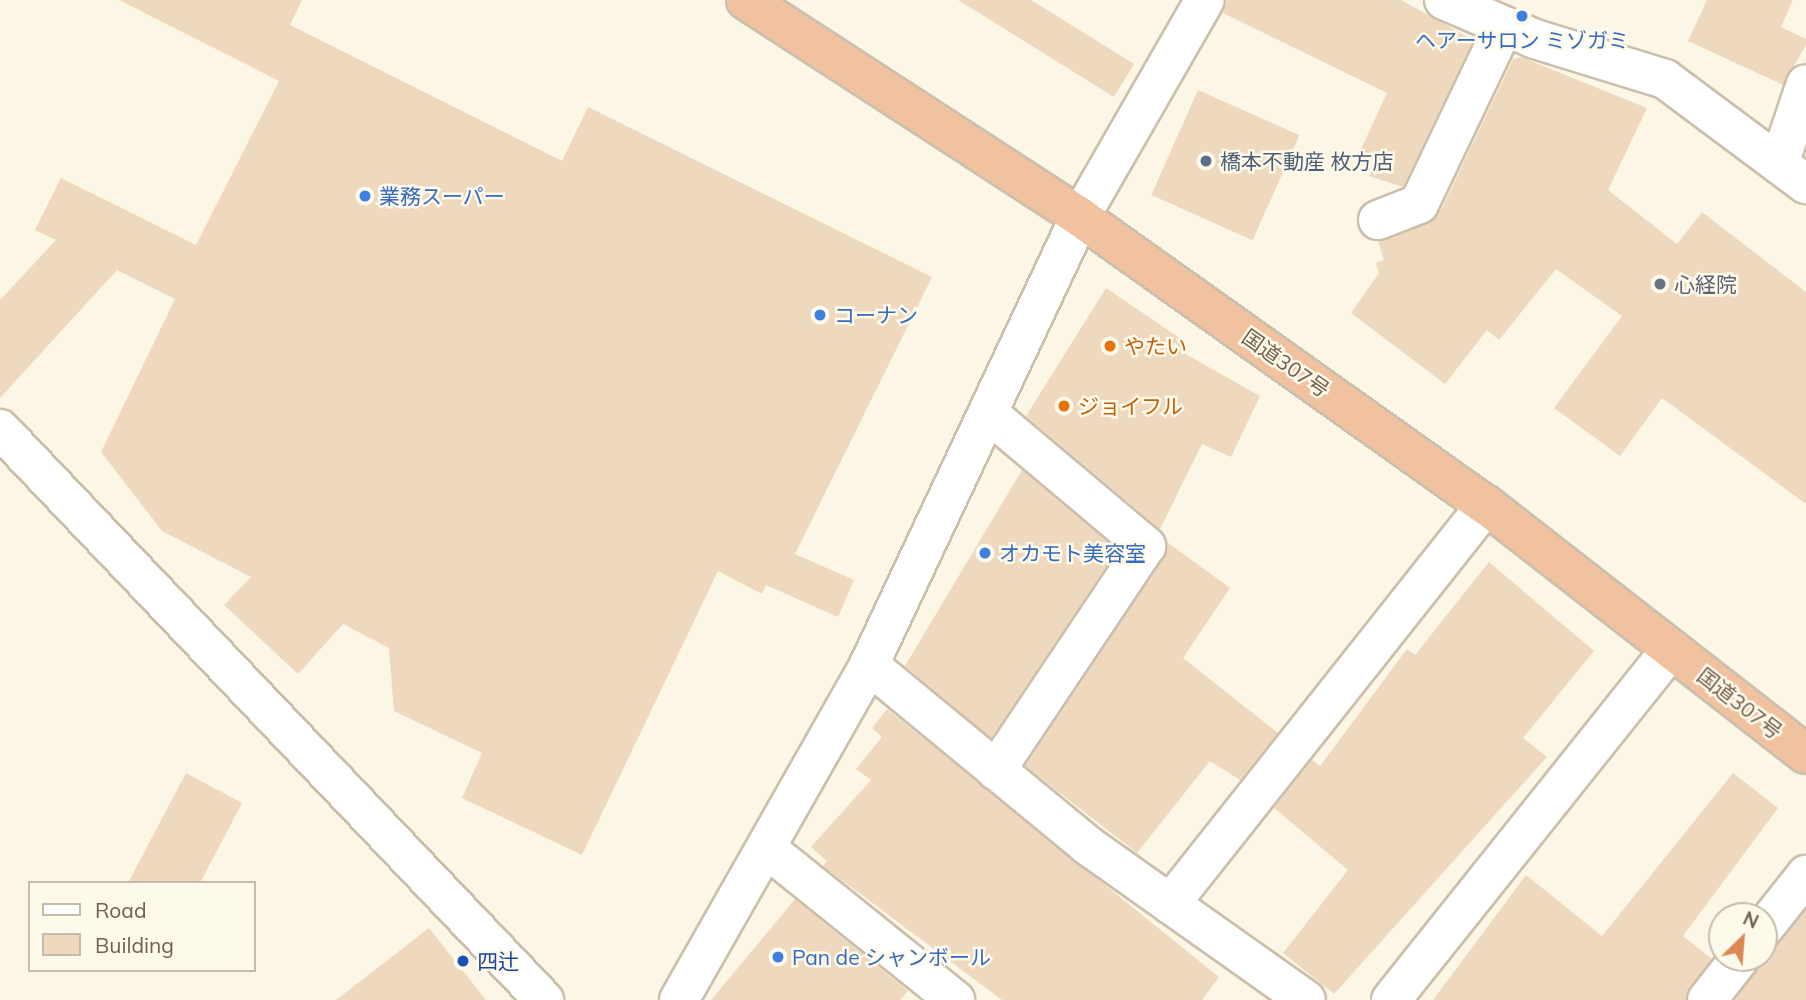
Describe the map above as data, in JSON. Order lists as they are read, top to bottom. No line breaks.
{"streets":{"highway":["国道307号"]},"places":["ヘアーサロン ミゾガミ","橋本不動産 枚方店","業務スーパー","心経院","コーナン","やたい","ジョイフル","オカモト美容室","Pan de シャンボール","四辻"],"legend":["Road","Building"],"north":"top right"}
